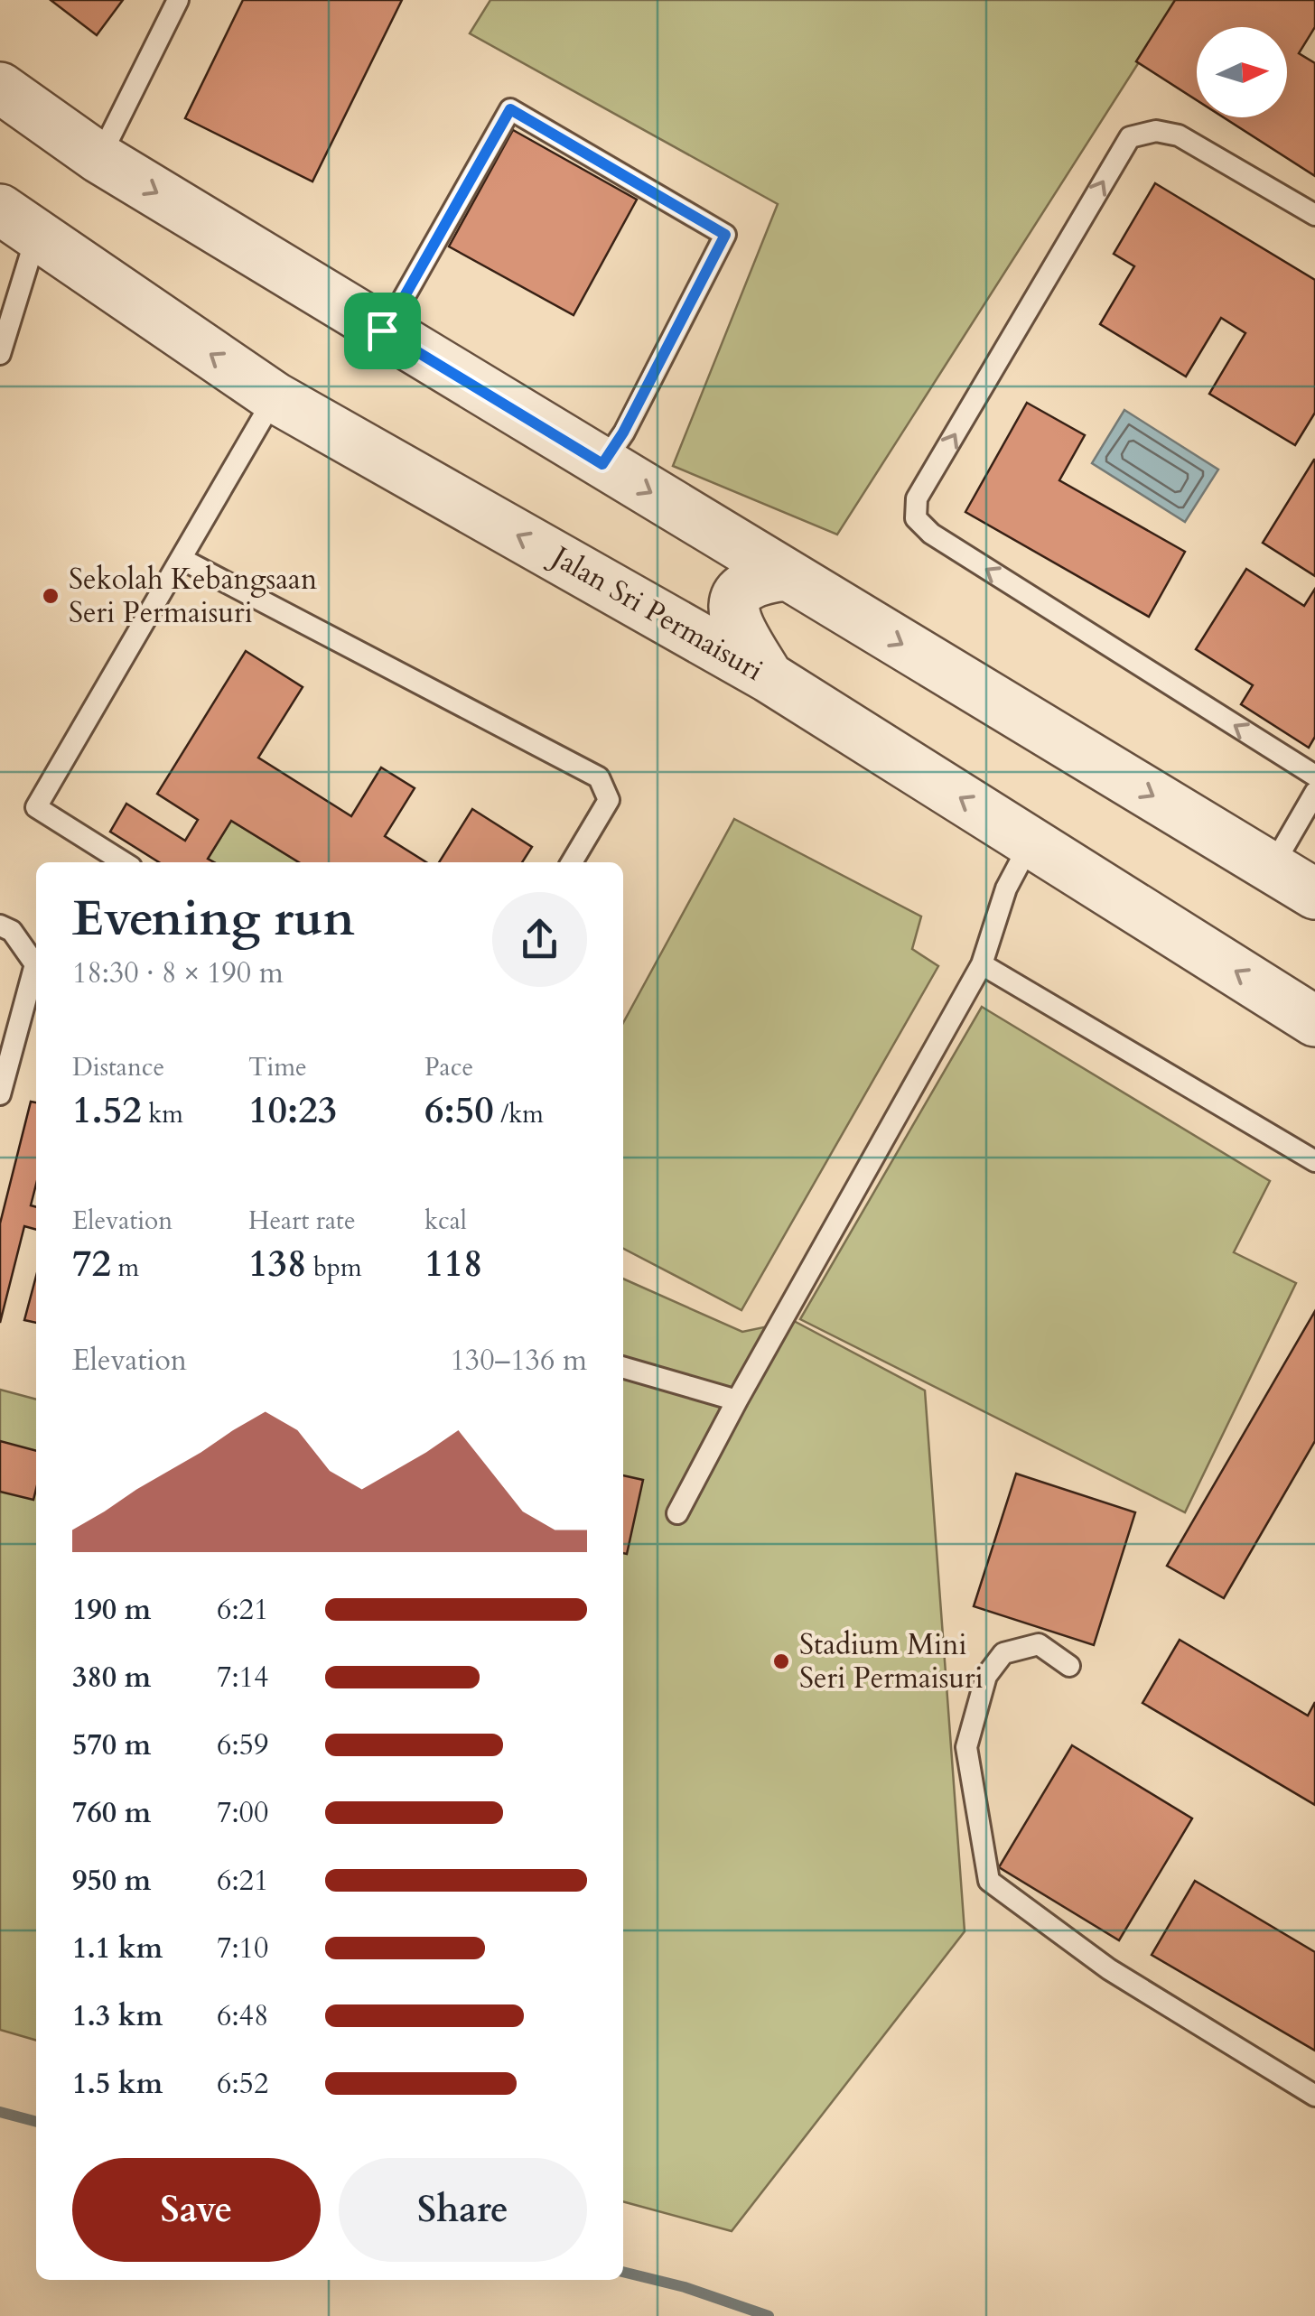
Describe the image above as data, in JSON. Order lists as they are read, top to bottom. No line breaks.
{"streets":{"street":["Jalan Sri Permaisuri"]},"places":["Sekolah Kebangsaan Seri Permaisuri","Stadium Mini Seri Permaisuri"],"north":"right","page":{"heading":["Evening run","18:30 · 8 × 190 m"],"stats":[["Distance","1.52 km"],["Time","10:23"],["Pace","6:50 /km"],["Elevation","72 m"],["Heart rate","138 bpm"],["kcal","118"]],"chart":["Elevation","130–136 m"],"list":[{"name":"190 m","note":"6:21"},{"name":"380 m","note":"7:14"},{"name":"570 m","note":"6:59"},{"name":"760 m","note":"7:00"},{"name":"950 m","note":"6:21"},{"name":"1.1 km","note":"7:10"},{"name":"1.3 km","note":"6:48"},{"name":"1.5 km","note":"6:52"}],"buttons":["Save","Share"]}}
